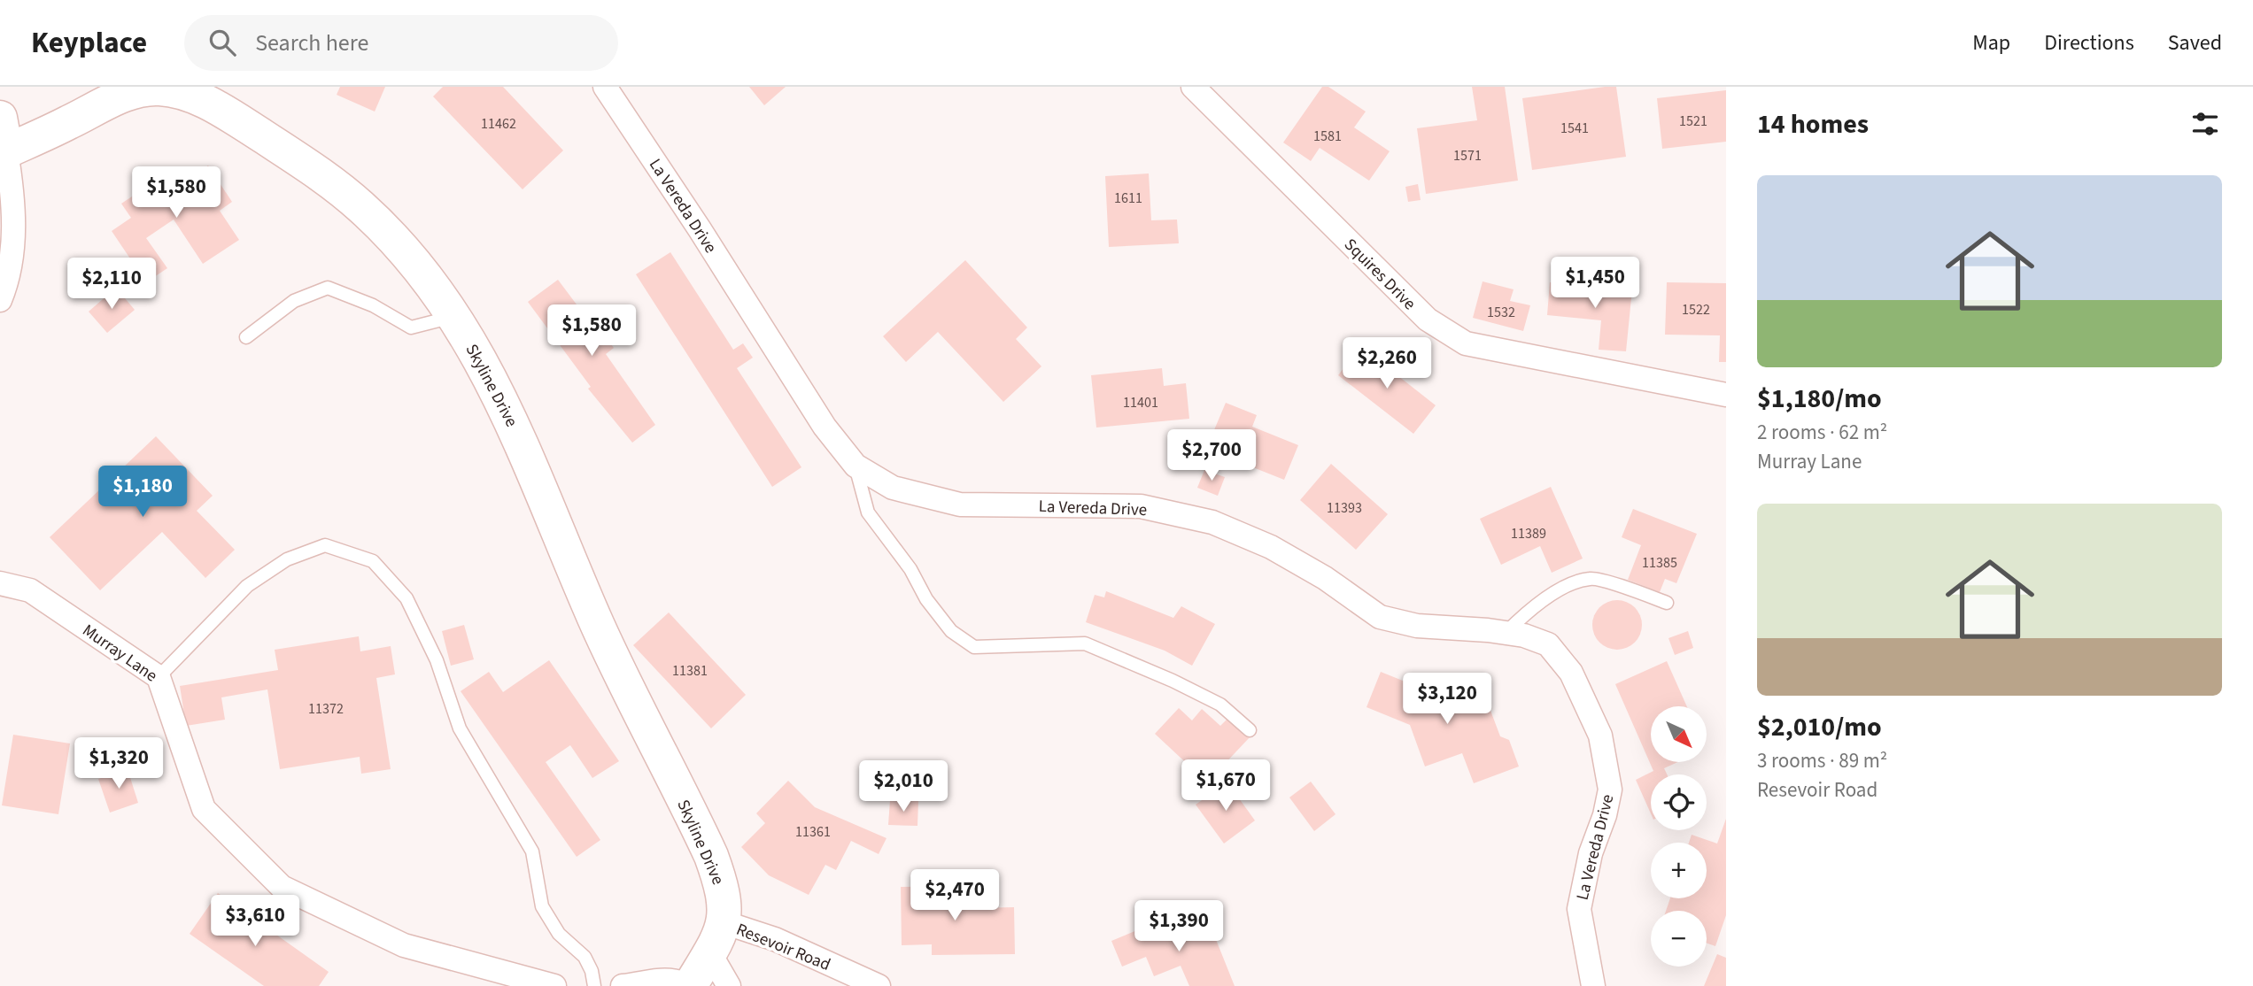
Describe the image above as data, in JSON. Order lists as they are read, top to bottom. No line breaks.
{"streets":{"street":["La Vereda Drive","Squires Drive","Skyline Drive","Murray Lane","Resevoir Road"]},"crossings":[["Skyline Drive","Resevoir Road"]],"house_numbers":["1521","11462","1541","1581","1571","1611","1522","1532","11401","11393","11389","11385","11381","11372","11361"],"north":"bottom right","page":{"header":"Keyplace","search":"Search here","nav":["Map","Directions","Saved"],"heading":"14 homes","list":[{"name":"$1,180/mo","note":"2 rooms · 62 m² · Murray Lane"},{"name":"$2,010/mo","note":"3 rooms · 89 m² · Resevoir Road"}],"price":["$1,580","$1,450","$2,110","$1,580","$2,260","$2,700","$1,180","$3,120","$1,320","$1,670","$2,010","$2,470","$3,610","$1,390"],"map_buttons":["+","−"]}}
